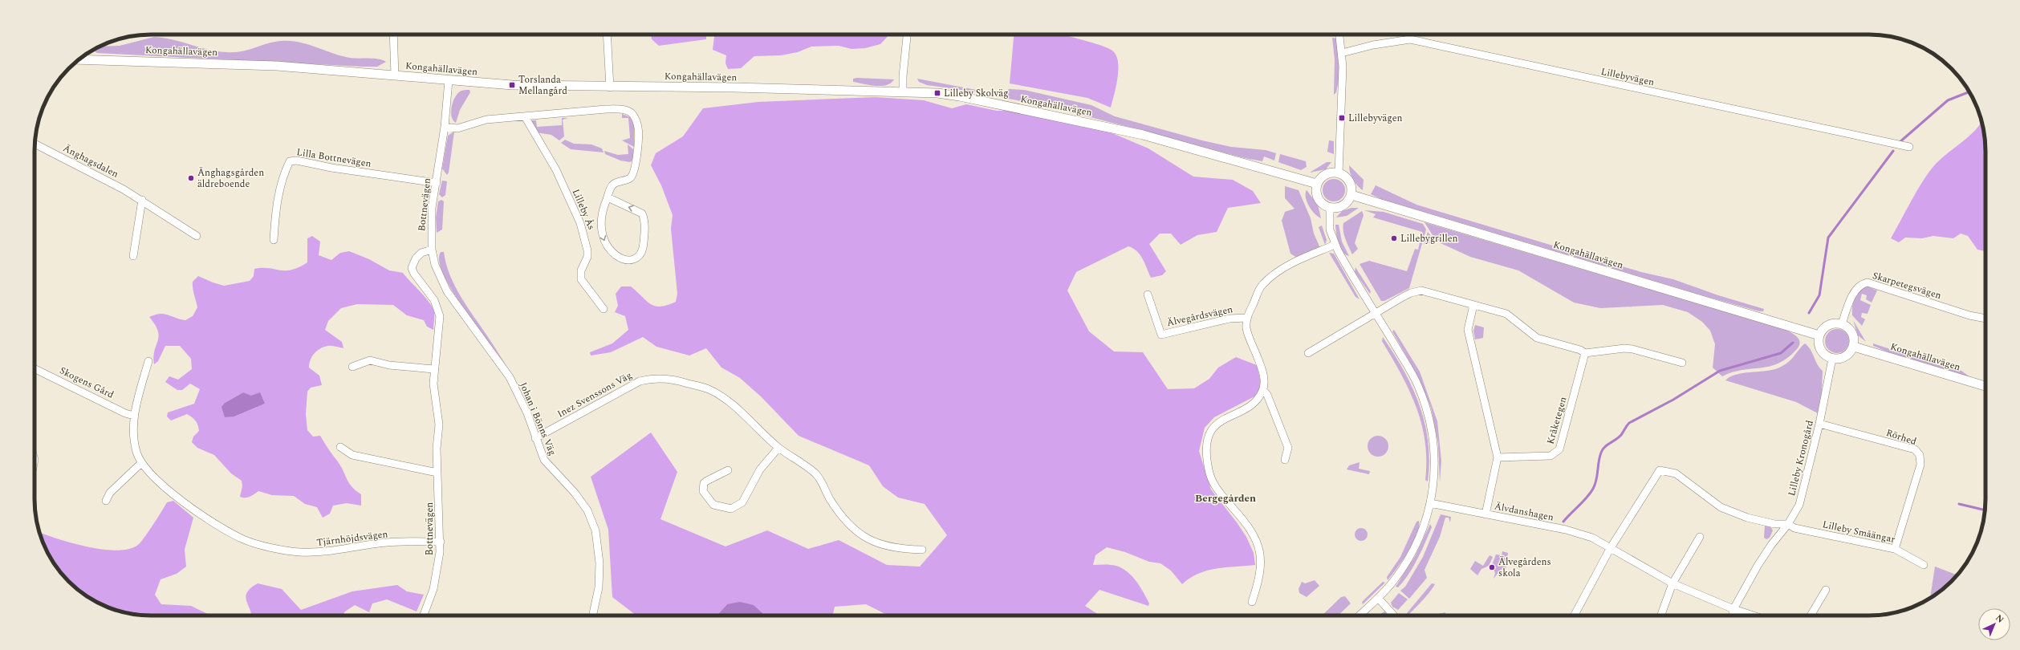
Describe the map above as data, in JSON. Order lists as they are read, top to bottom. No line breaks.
{"streets":{"street":["Kongahällavägen","Lillebyvägen","Lilla Bottnevägen","Änghagsdalen","Bottnevägen","Lilleby Ås","Skarpetegsvägen","Älvegårdsvägen","Skogens Gård","Inez Svenssons Väg","Johan i Bönns Väg","Kråketegen","Rörhed","Lilleby Kronogård","Älvdanshagen","Lilleby Småängar","Tjärnhöjdsvägen"]},"crossings":[["Kongahällavägen","Bottnevägen"],["Kongahällavägen","Skarpetegsvägen"],["Kongahällavägen","Lilleby Kronogård"],["Lilla Bottnevägen","Bottnevägen"],["Bottnevägen","Lilleby Ås"],["Bottnevägen","Johan i Bönns Väg"],["Bottnevägen","Tjärnhöjdsvägen"],["Skarpetegsvägen","Lilleby Kronogård"],["Skogens Gård","Tjärnhöjdsvägen"],["Inez Svenssons Väg","Johan i Bönns Väg"],["Rörhed","Lilleby Kronogård"],["Rörhed","Lilleby Småängar"],["Lilleby Kronogård","Älvdanshagen"],["Lilleby Kronogård","Lilleby Småängar"],["Älvdanshagen","Lilleby Småängar"]],"districts":["Bergegården"],"places":{"transit":["Torslanda Mellangård","Lilleby Skolväg","Lillebyvägen"],"other":["Änghagsgården äldreboende","Lillebygrillen","Älvegårdens skola"]},"north":"top right"}
